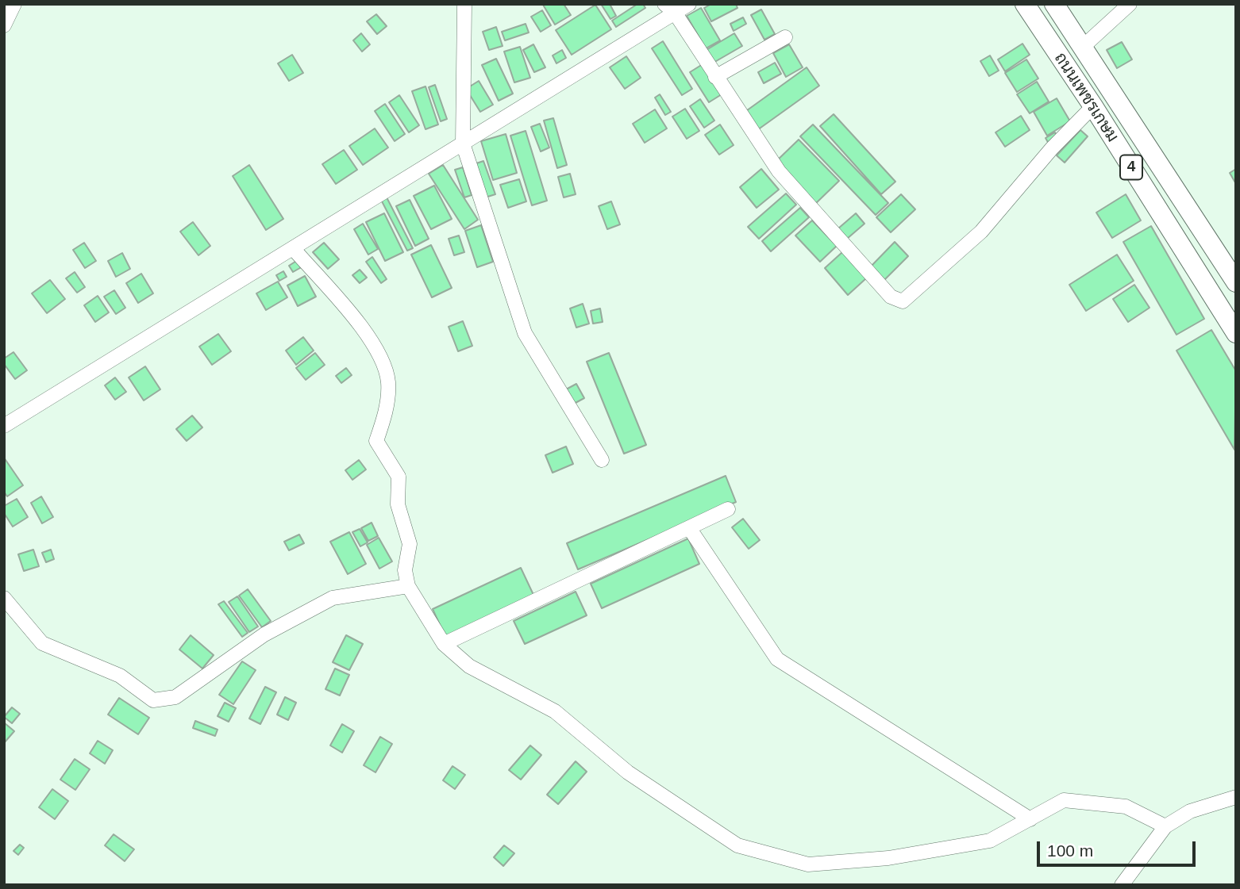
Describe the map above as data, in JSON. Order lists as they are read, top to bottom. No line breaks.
{"streets":{"highway":["ถนนเพชรเกษม","4"]},"scale_bar":"100 m"}
